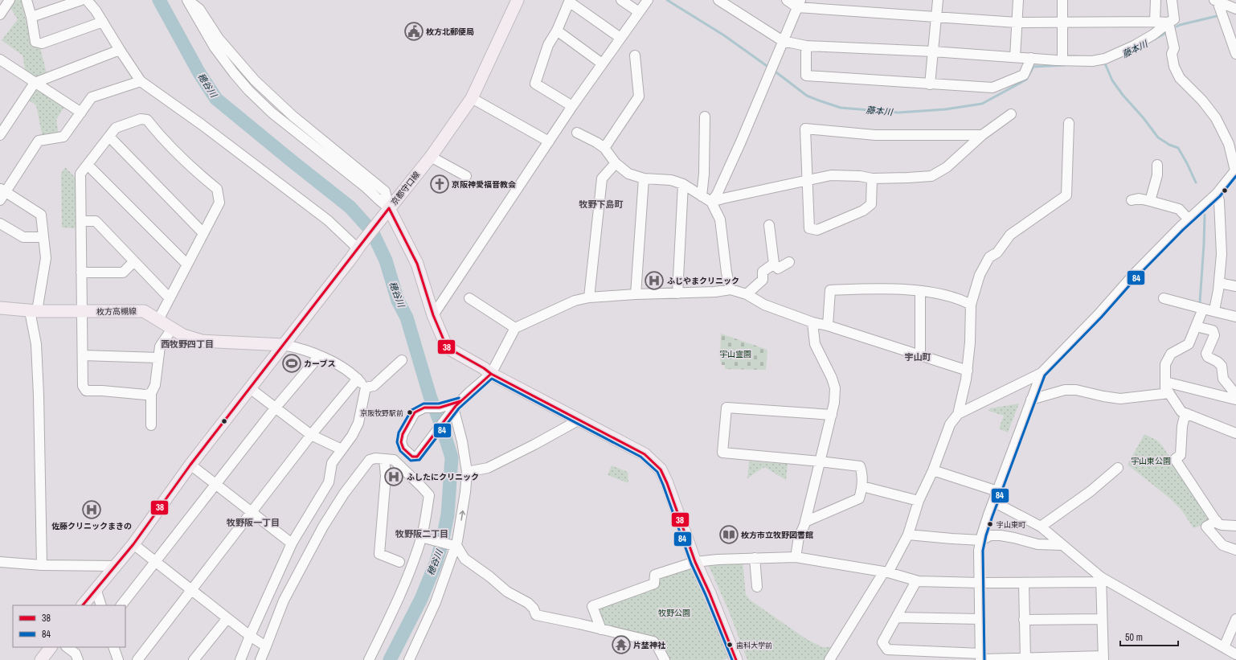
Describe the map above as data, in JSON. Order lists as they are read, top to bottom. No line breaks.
{"streets":{"main road":["京都守口線","枚方高槻線"]},"crossings":[["京都守口線","枚方高槻線"]],"districts":["牧野下島町","西牧野四丁目","宇山町","牧野阪一丁目","牧野阪二丁目"],"water":["藤本川","穂谷川"],"parks":["宇山霊園","宇山東公園","牧野公園"],"places":{"public building":["枚方北郵便局"],"church":["京阪神愛福音教会"],"hospital":["ふじやまクリニック","ふしたにクリニック","佐藤クリニックまきの"],"sports":["カーブス"],"other":["京阪牧野駅前","宇山東町","歯科大学前"],"library":["枚方市立牧野図書館"],"temple":["片埜神社"]},"lines":["transit line 84","transit line 38"],"legend":["38","84"],"scale_bar":"50 m"}
